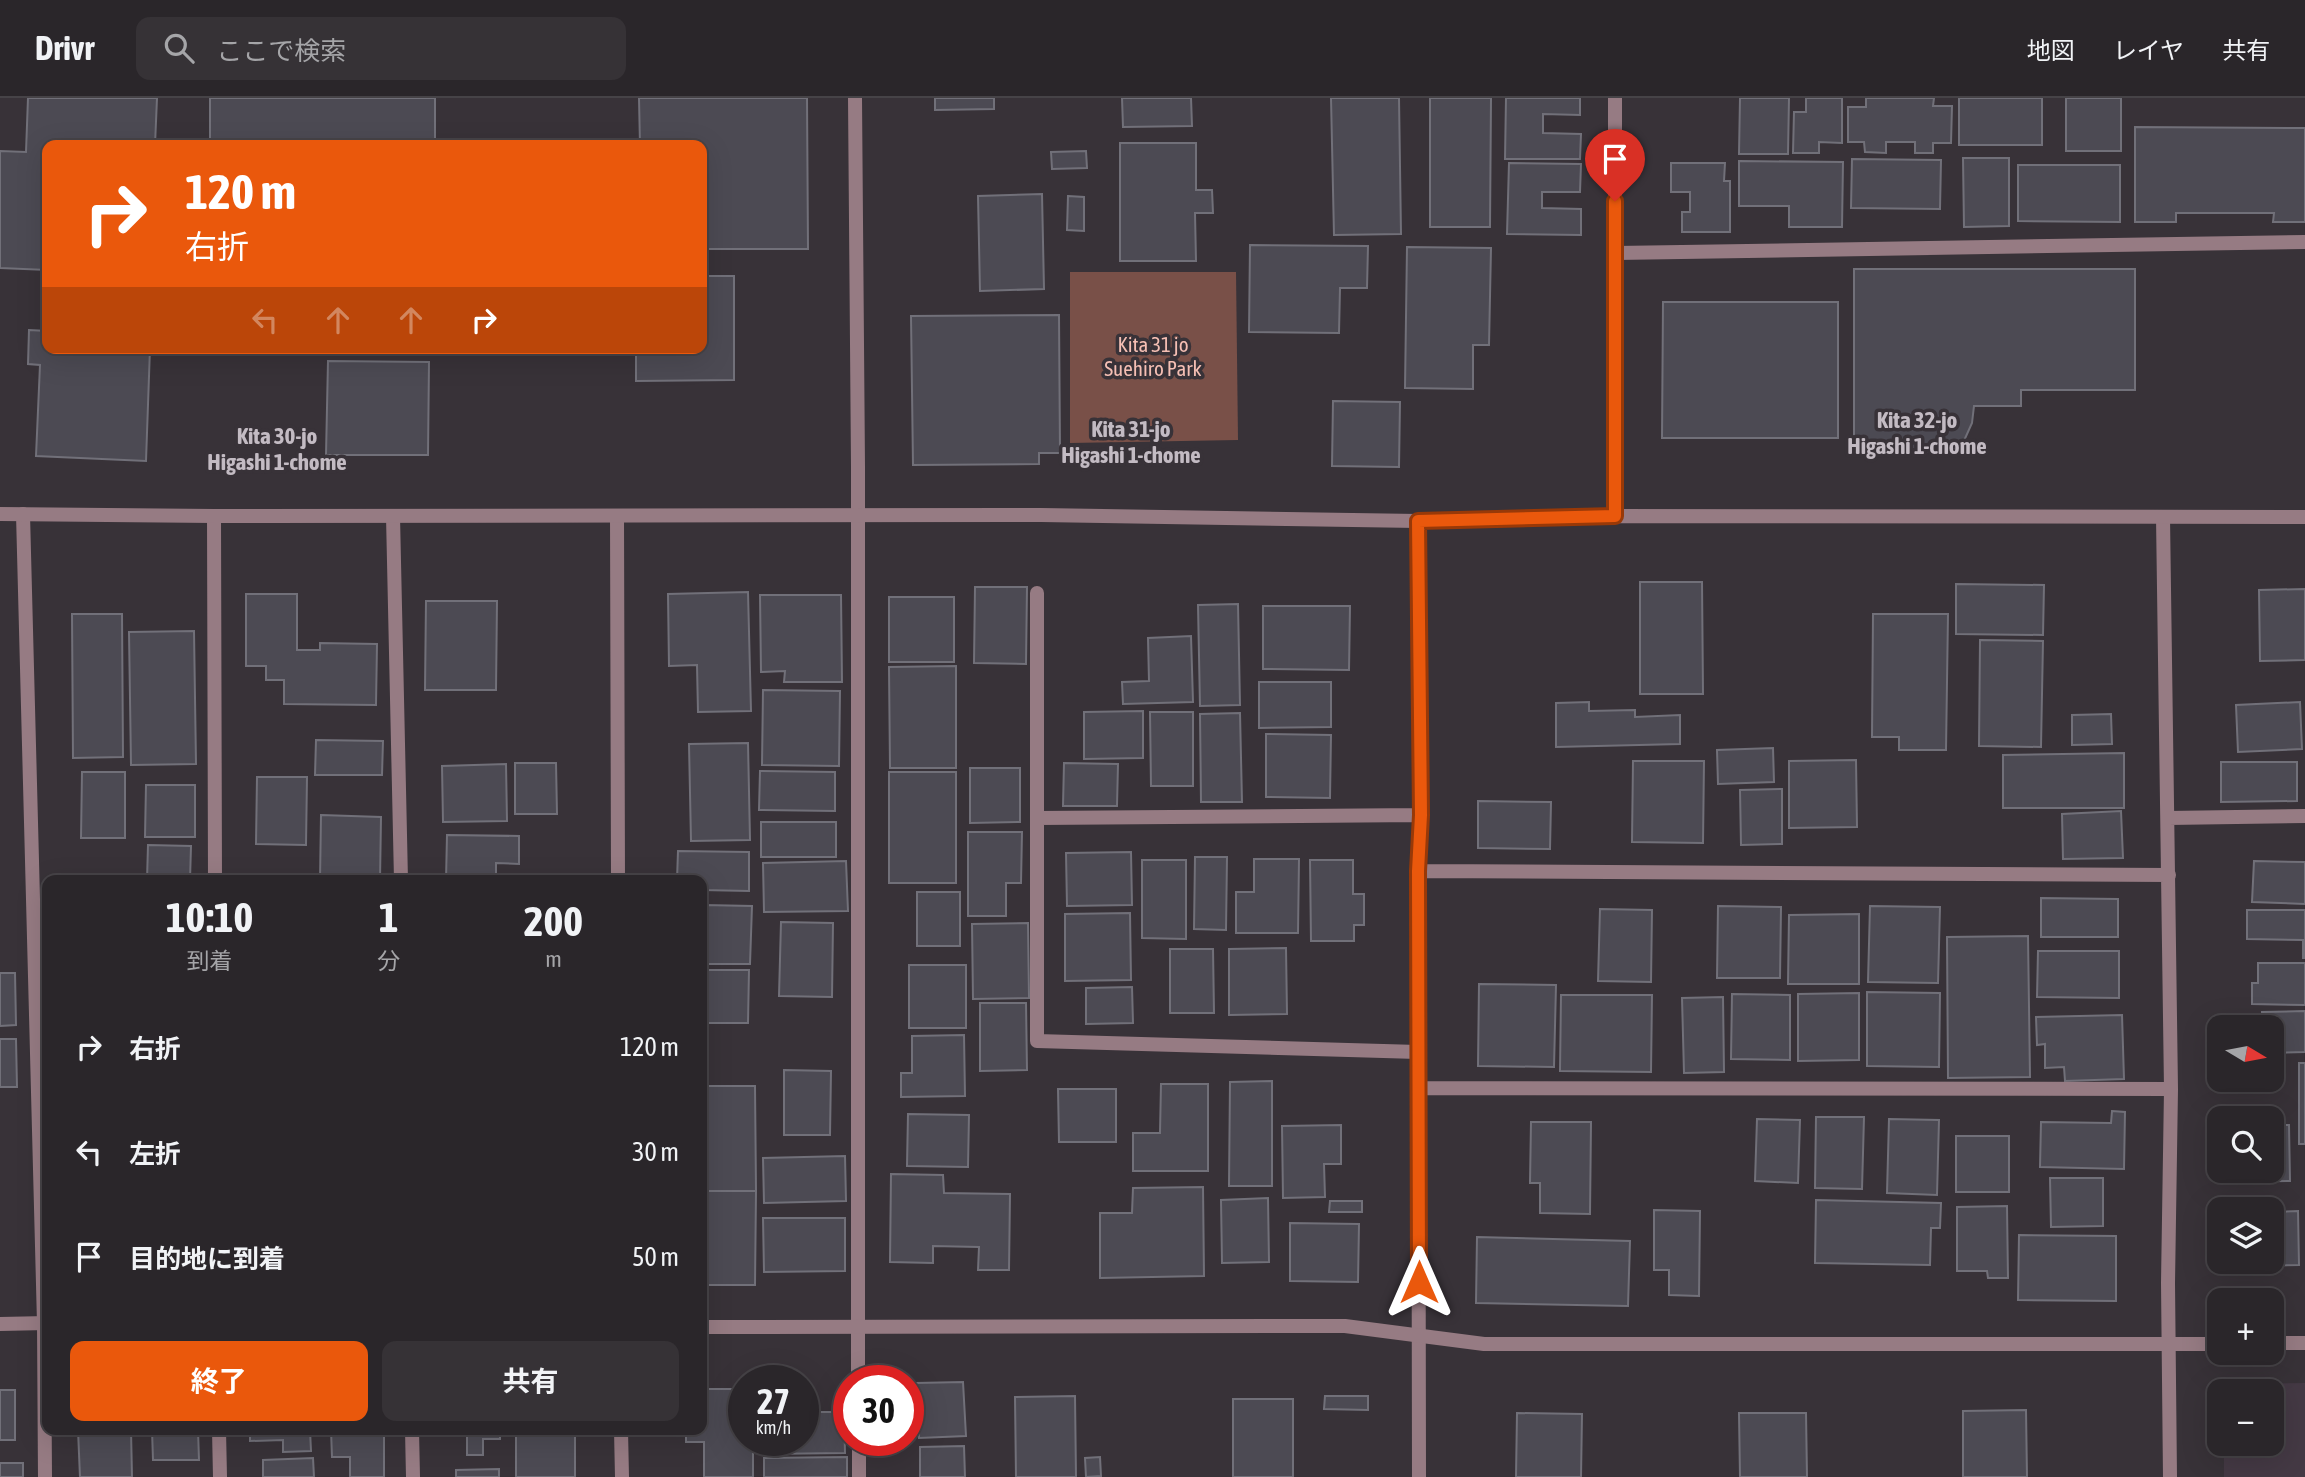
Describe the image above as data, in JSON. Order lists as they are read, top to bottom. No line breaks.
{"districts":["Kita 32-jo Higashi 1-chome","Kita 31-jo Higashi 1-chome","Kita 30-jo Higashi 1-chome"],"parks":["Kita 31 jo Suehiro Park"],"north":"right","page":{"header":"Drivr","search":"ここで検索","nav":["地図","レイヤ","共有"],"turn":["120 m","右折"],"eta":["10:10","到着","1","分","200","m"],"list":[{"name":"右折","value":"120 m"},{"name":"左折","value":"30 m"},{"name":"目的地に到着","value":"50 m"}],"map_buttons":["+","−"],"buttons":["終了","共有"],"speed":"27 km/h","limit":"30"}}
